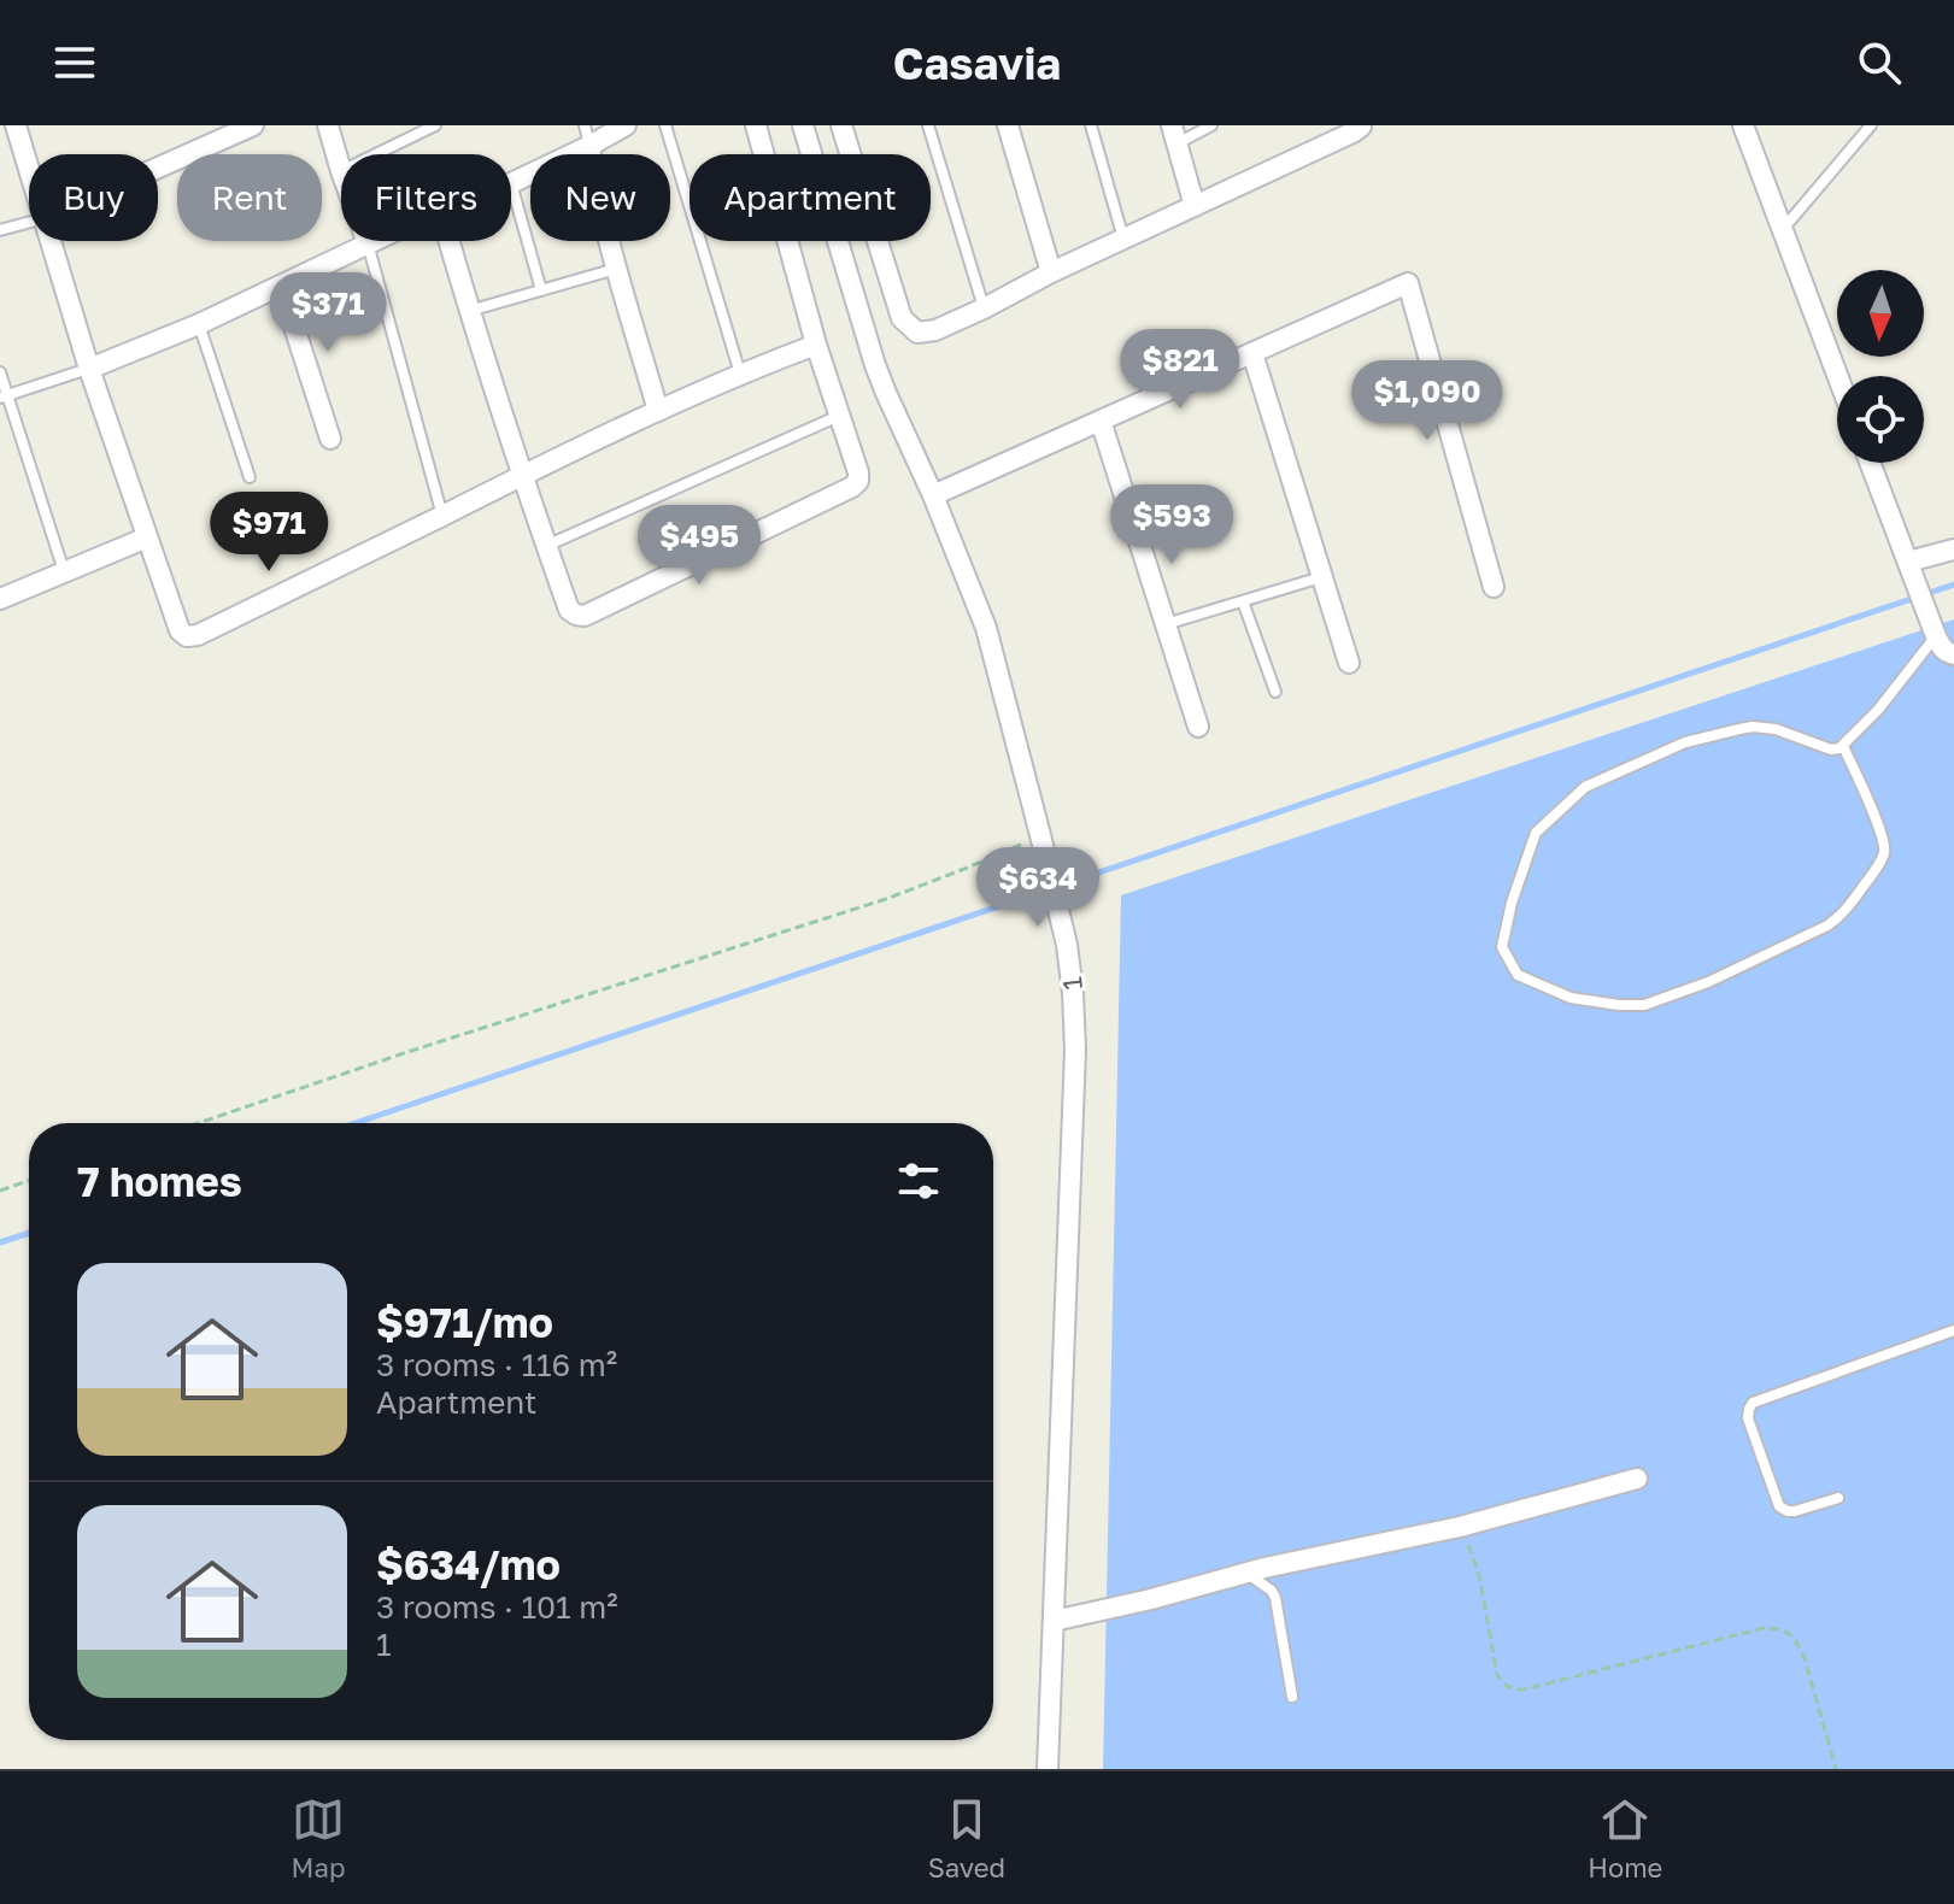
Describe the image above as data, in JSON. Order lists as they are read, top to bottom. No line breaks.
{"streets":{"street":["1"]},"north":"bottom","page":{"header":"Casavia","chip":["Buy","Rent","Filters","New","Apartment"],"price":["$371","$821","$1,090","$593","$971","$495","$634"],"heading":"7 homes","list":[{"name":"$971/mo","note":"3 rooms · 116 m² · Apartment"},{"name":"$634/mo","note":"3 rooms · 101 m² · 1"}],"tabs":["Map","Saved","Home"]}}
